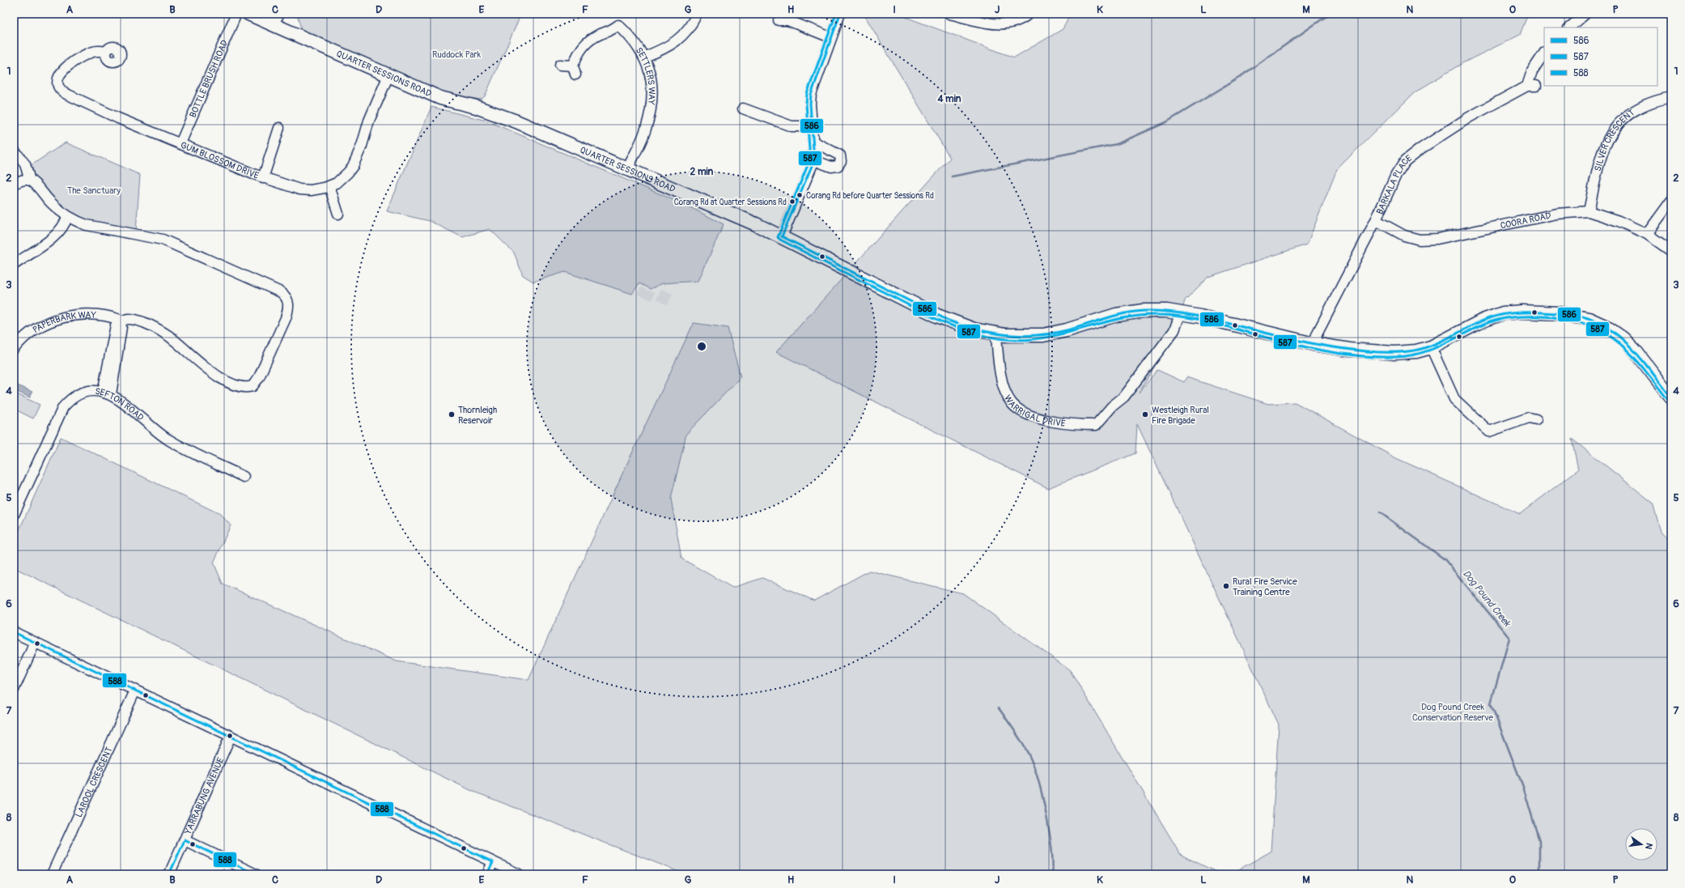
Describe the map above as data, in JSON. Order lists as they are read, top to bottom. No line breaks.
{"streets":{"main road":["QUARTER SESSIONS ROAD"],"street":["SETTLERS WAY","BOTTLE BRUSH ROAD","SILVER CRESCENT","GUM BLOSSOM DRIVE","BARKALA PLACE","COORA ROAD","PAPERBARK WAY","SEFTON ROAD","WARRIGAL DRIVE","LAROOL CRESCENT","YARRABUNG AVENUE"]},"crossings":[["QUARTER SESSIONS ROAD","SETTLERS WAY"],["QUARTER SESSIONS ROAD","GUM BLOSSOM DRIVE"],["QUARTER SESSIONS ROAD","BARKALA PLACE"],["QUARTER SESSIONS ROAD","WARRIGAL DRIVE"],["BOTTLE BRUSH ROAD","GUM BLOSSOM DRIVE"],["SILVER CRESCENT","COORA ROAD"],["BARKALA PLACE","COORA ROAD"]],"water":["Dog Pound Creek"],"parks":["Ruddock Park","The Sanctuary","Dog Pound Creek Conservation Reserve"],"places":["Corang Rd before Quarter Sessions Rd","Corang Rd at Quarter Sessions Rd","Thornleigh Reservoir","Westleigh Rural Fire Brigade","Rural Fire Service Training Centre"],"lines":["transit line 586","transit line 587","transit line 588"],"legend":["586","587","588"],"north":"right","grid":{"columns":["A","B","C","D","E","F","G","H","I","J","K","L","M","N","O","P"],"rows":["1","2","3","4","5","6","7","8"]},"rings":["4 min","2 min"]}
